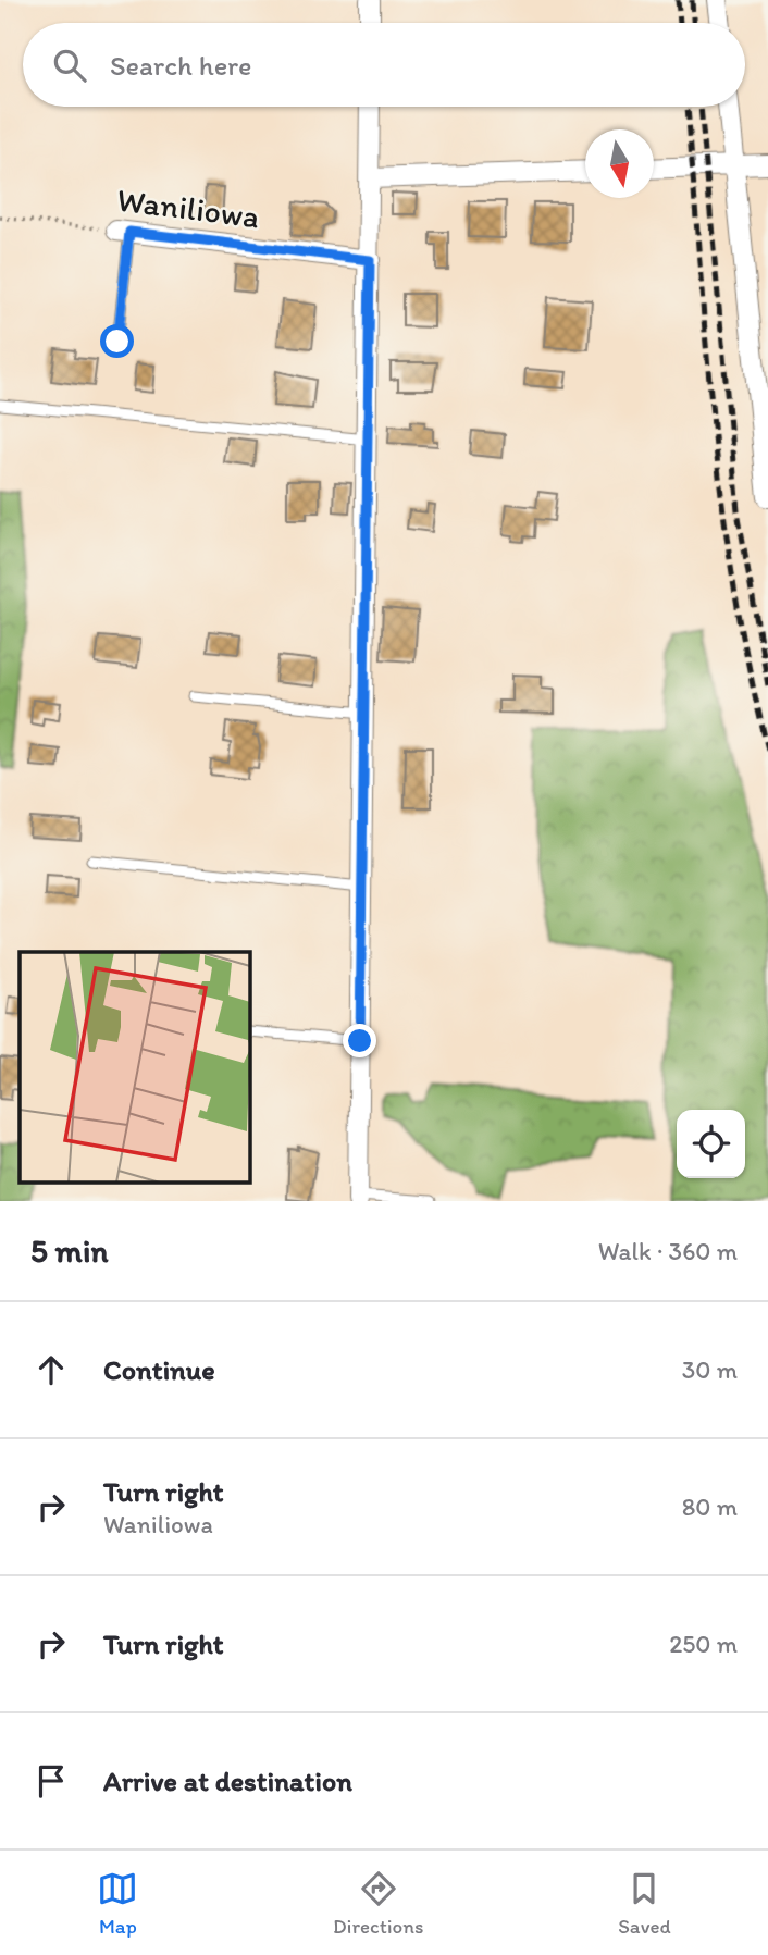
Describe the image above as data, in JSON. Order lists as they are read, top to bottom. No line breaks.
{"streets":{"street":["Waniliowa"]},"north":"bottom","page":{"search":"Search here","heading":["5 min","Walk · 360 m"],"list":[["Continue","30 m"],["Turn right","Waniliowa","80 m"],["Turn right","250 m"],"Arrive at destination"],"nav":["Map","Directions","Saved"]}}
